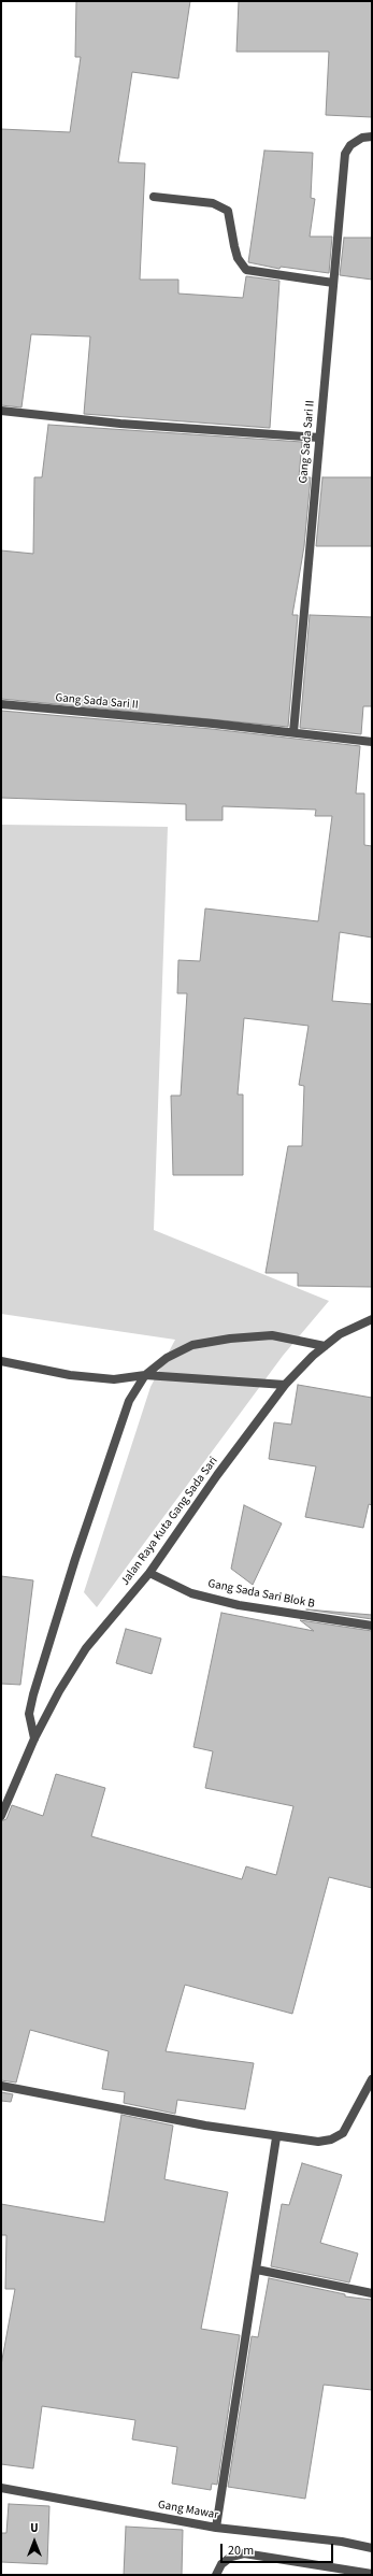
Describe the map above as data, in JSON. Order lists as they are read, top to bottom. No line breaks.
{"streets":{"street":["Gang Sada Sari II","Jalan Raya Kuta Gang Sada Sari","Gang Sada Sari Blok B","Gang Mawar"]},"crossings":[["Jalan Raya Kuta Gang Sada Sari","Gang Sada Sari Blok B"]],"scale_bar":"20 m","north":"top"}
